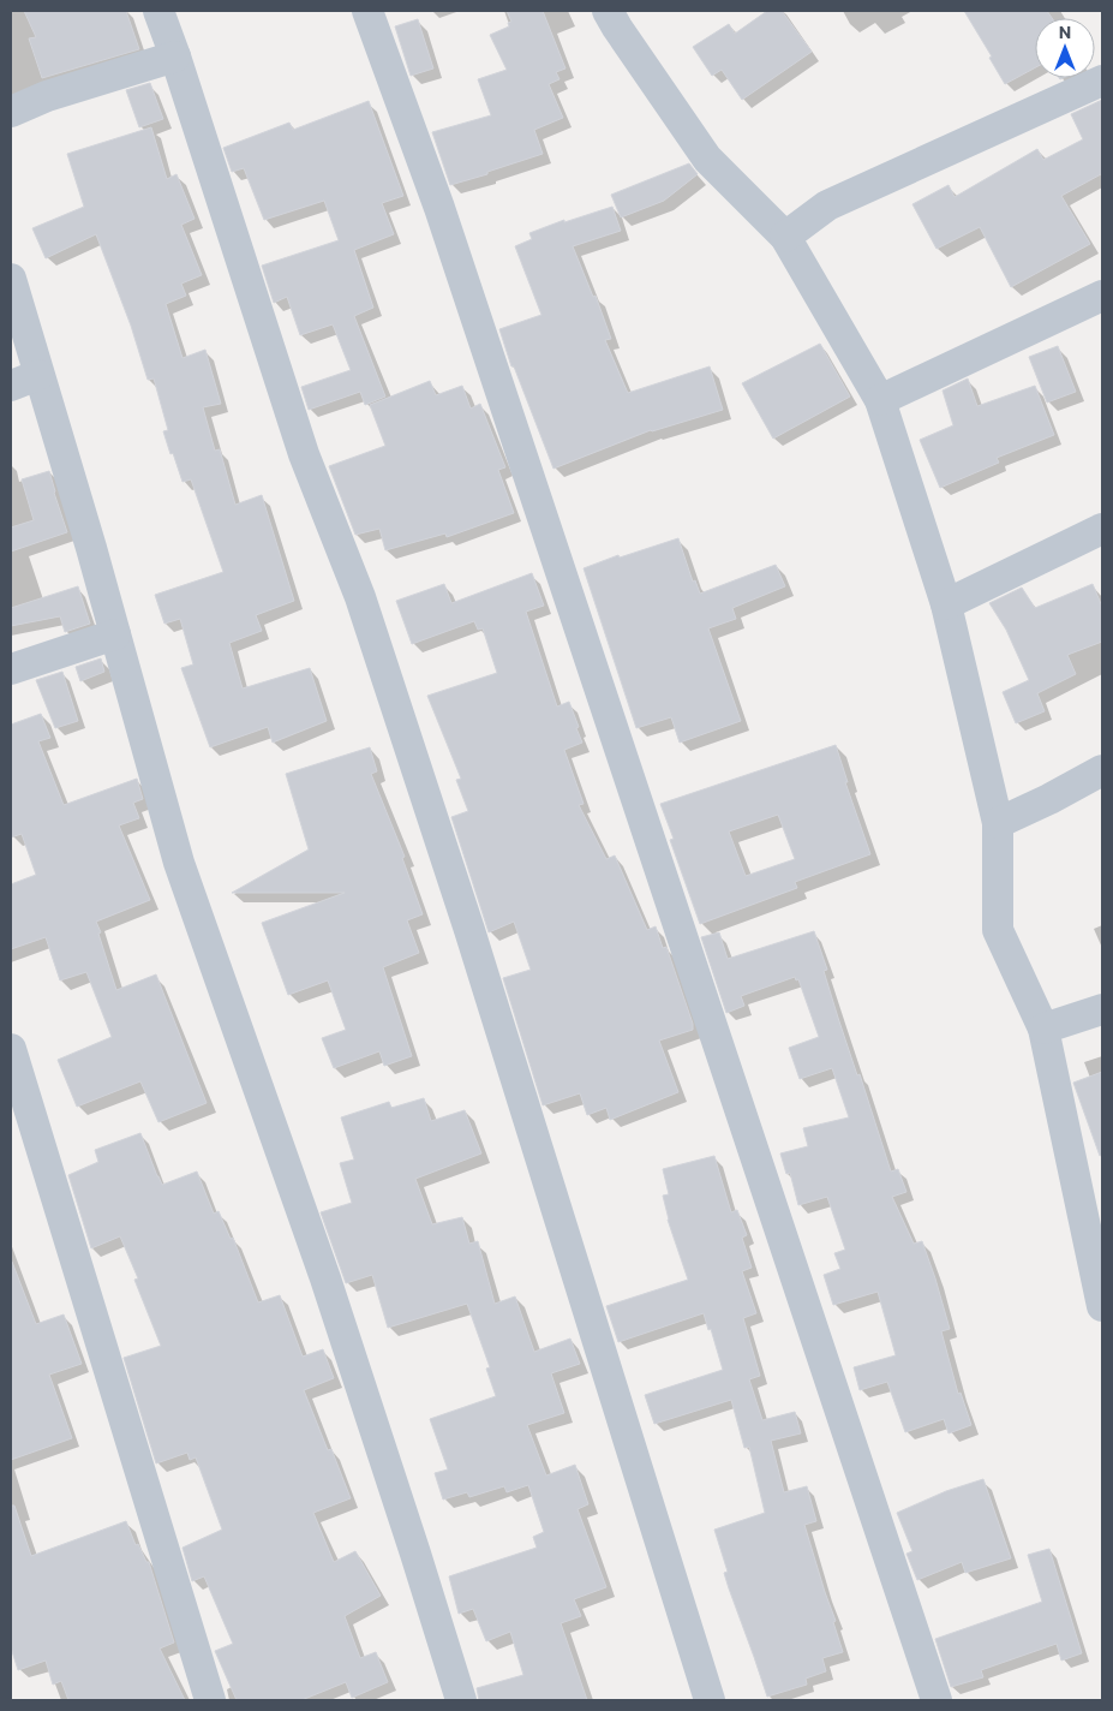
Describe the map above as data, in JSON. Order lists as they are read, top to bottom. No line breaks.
{"north":"top"}
